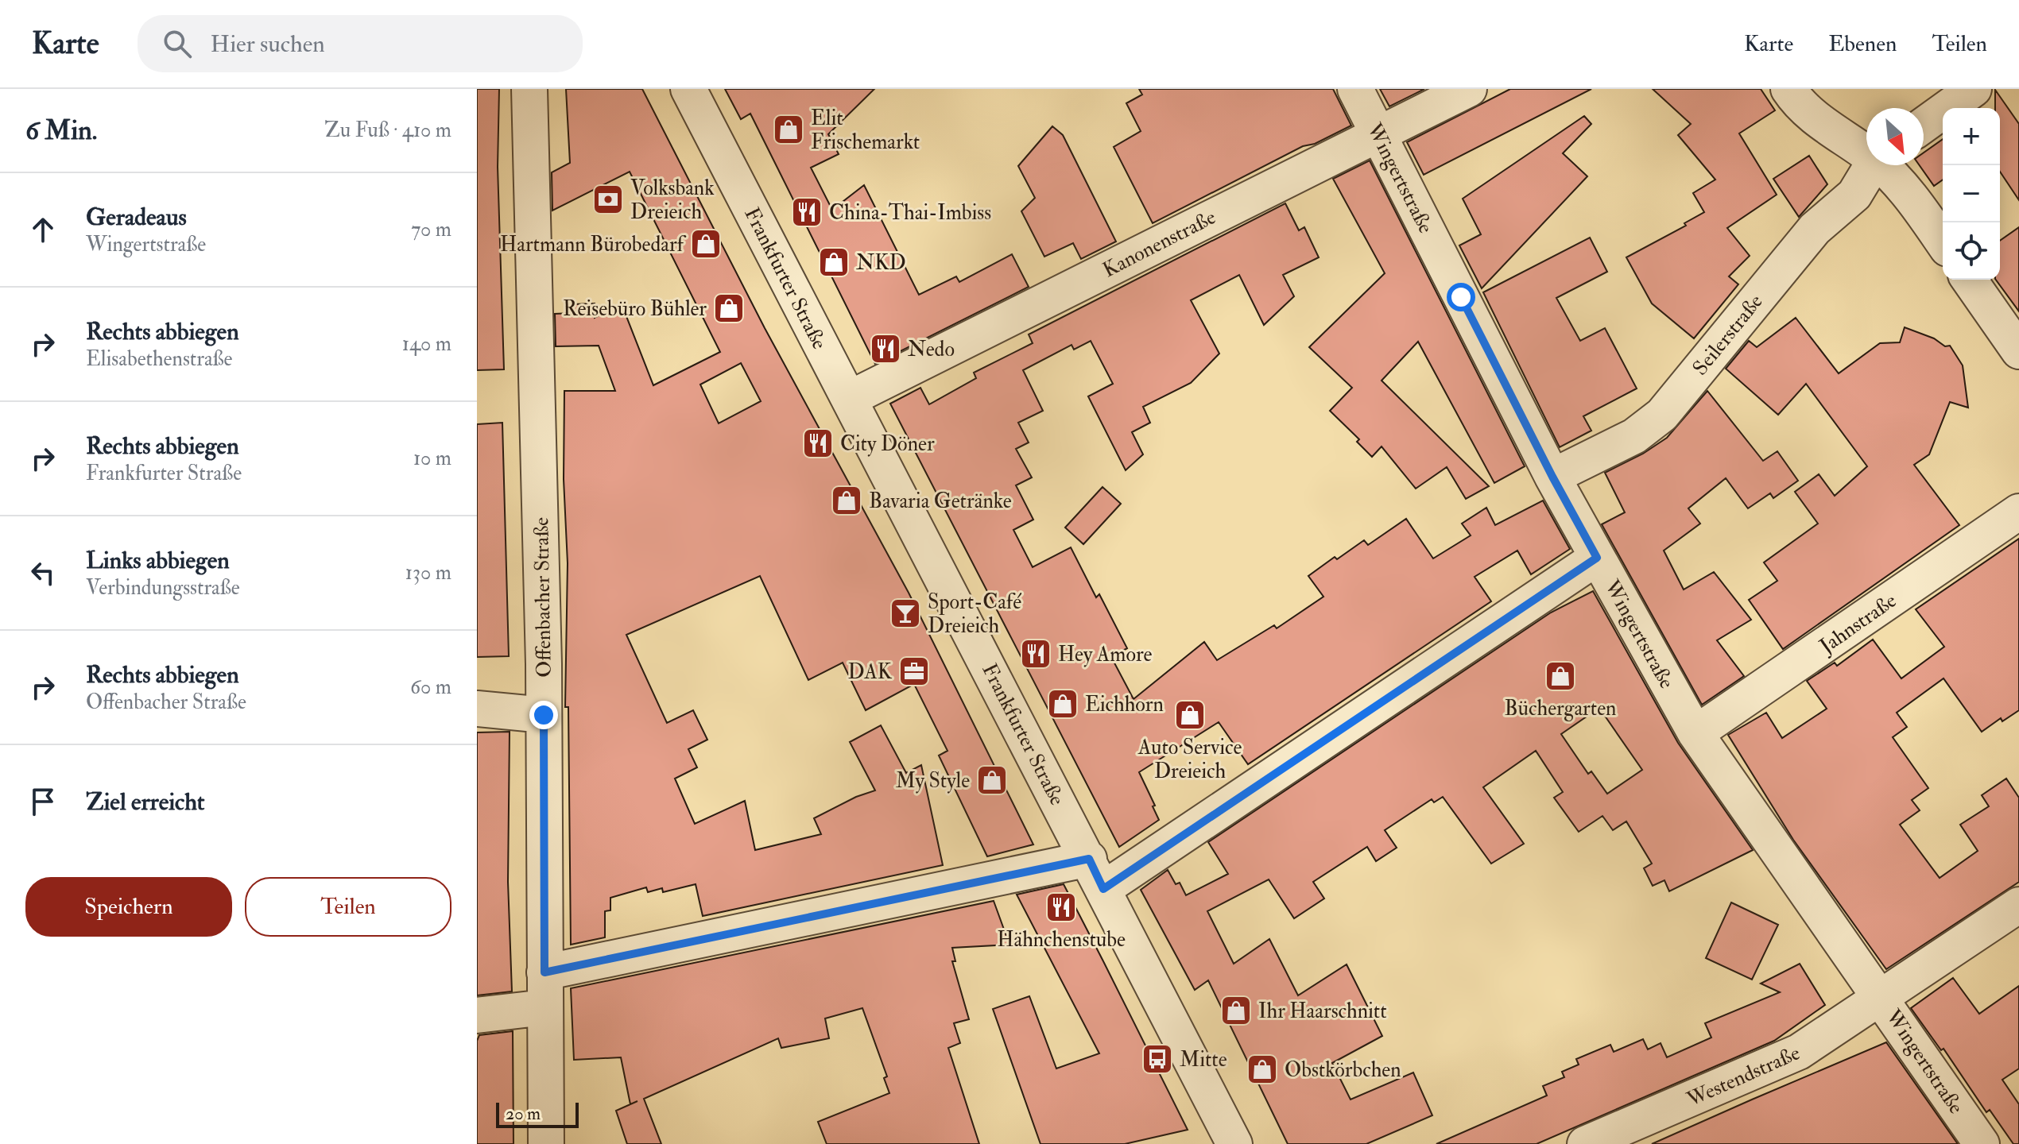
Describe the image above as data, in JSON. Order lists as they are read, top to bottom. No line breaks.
{"streets":{"street":["Wingertstraße","Kanonenstraße","Frankfurter Straße","Seilerstraße","Offenbacher Straße","Jahnstraße","Westendstraße"]},"crossings":[["Wingertstraße","Kanonenstraße"],["Wingertstraße","Seilerstraße"],["Wingertstraße","Jahnstraße"],["Wingertstraße","Westendstraße"],["Kanonenstraße","Frankfurter Straße"]],"places":{"shop":["Elit Frischemarkt","Hartmann Bürobedarf","NKD","Reisebüro Bühler","Bavaria Getränke","Büchergarten","Eichhorn","Auto Service Dreieich","My Style","Ihr Haarschnitt","Obstkörbchen"],"bank":["Volksbank Dreieich"],"restaurant":["China-Thai-Imbiss","Nedo","City Döner","Hey Amore","Hähnchenstube"],"bar":["Sport-Café Dreieich"],"office":["DAK"],"bus stop":["Mitte"]},"scale_bar":"20 m","north":"bottom right","page":{"header":"Karte","search":"Hier suchen","nav":["Karte","Ebenen","Teilen"],"heading":["6 Min.","Zu Fuß · 410 m"],"map_buttons":["+","−"],"list":[["Geradeaus","Wingertstraße","70 m"],["Rechts abbiegen","Elisabethenstraße","140 m"],["Rechts abbiegen","Frankfurter Straße","10 m"],["Links abbiegen","Verbindungsstraße","130 m"],["Rechts abbiegen","Offenbacher Straße","60 m"],"Ziel erreicht"],"buttons":["Speichern","Teilen"],"scale":"20 m"}}
